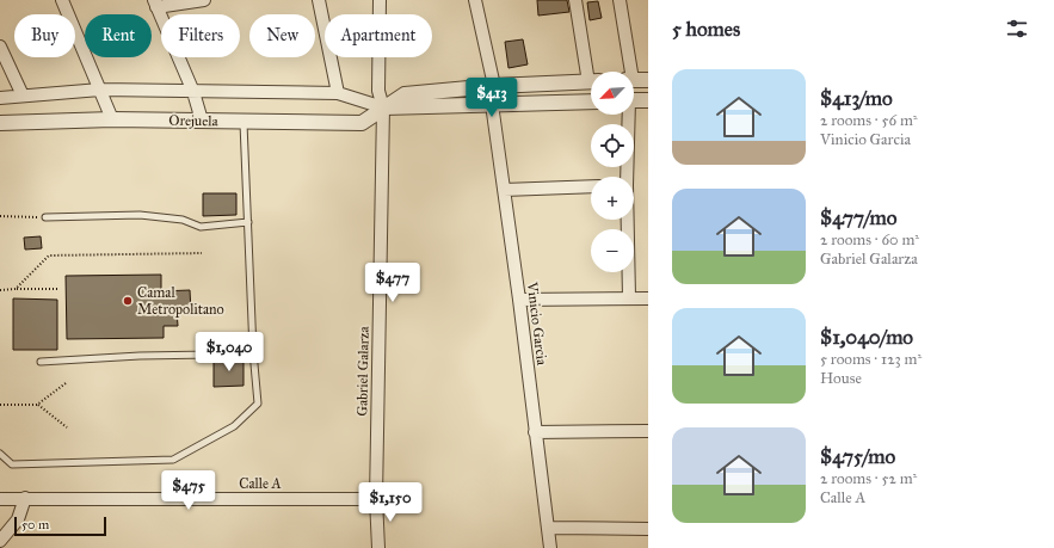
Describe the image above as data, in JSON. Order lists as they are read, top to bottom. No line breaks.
{"streets":{"street":["Orejuela","Vinicio Garcia","Gabriel Galarza","Calle A"]},"crossings":[["Orejuela","Gabriel Galarza"],["Gabriel Galarza","Calle A"]],"places":["Camal Metropolitano"],"scale_bar":"50 m","north":"bottom left","page":{"heading":"5 homes","chip":["Buy","Rent","Filters","New","Apartment"],"list":[{"name":"$413/mo","note":"2 rooms · 56 m² · Vinicio Garcia"},{"name":"$477/mo","note":"2 rooms · 60 m² · Gabriel Galarza"},{"name":"$1,040/mo","note":"5 rooms · 123 m² · House"},{"name":"$475/mo","note":"2 rooms · 52 m² · Calle A"}],"map_buttons":["+","−"],"price":["$413","$477","$1,040","$475","$1,150"],"scale":"50 m"}}
